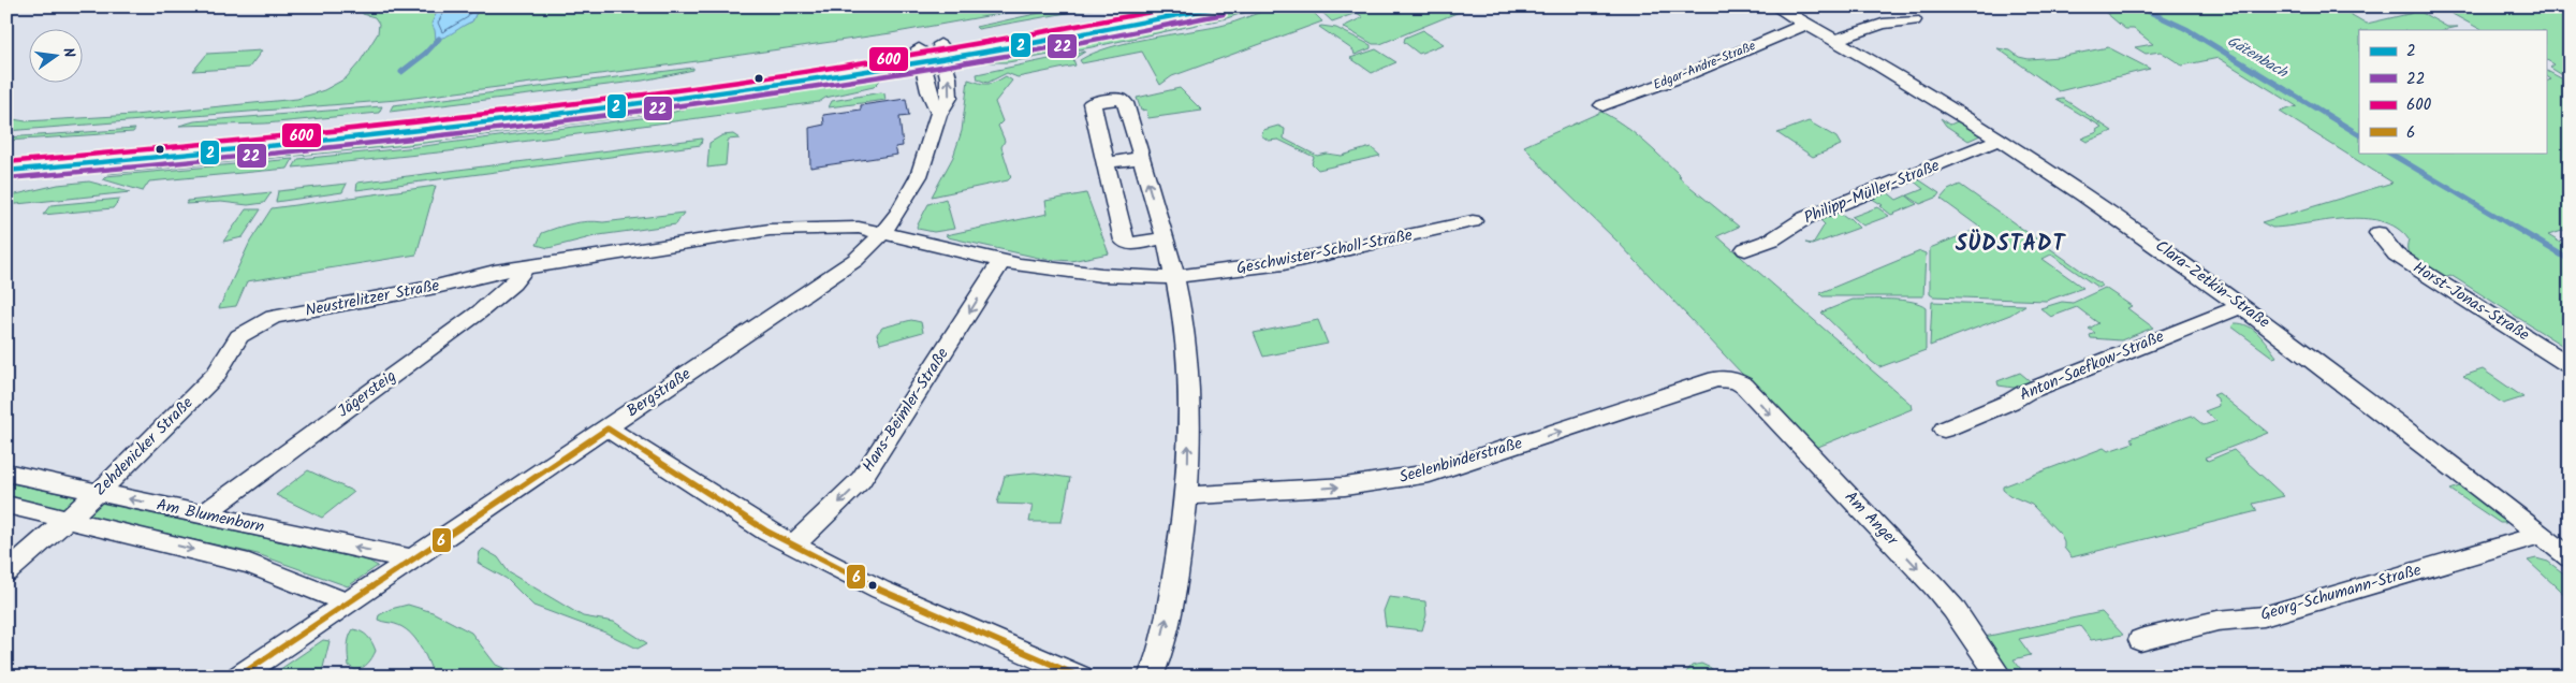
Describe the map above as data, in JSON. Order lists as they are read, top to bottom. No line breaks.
{"streets":{"street":["Edgar-Andre-Straße","Philipp-Müller-Straße","Geschwister-Scholl-Straße","Clara-Zetkin-Straße","Neustrelitzer Straße","Horst-Jonas-Straße","Anton-Saefkow-Straße","Bergstraße","Jägersteig","Hans-Beimler-Straße","Zehdenicker Straße","Seelenbinderstraße","Am Blumenborn","Am Anger","Georg-Schumann-Straße"]},"crossings":[["Edgar-Andre-Straße","Clara-Zetkin-Straße"],["Philipp-Müller-Straße","Clara-Zetkin-Straße"],["Geschwister-Scholl-Straße","Neustrelitzer Straße"],["Geschwister-Scholl-Straße","Bergstraße"],["Geschwister-Scholl-Straße","Hans-Beimler-Straße"],["Clara-Zetkin-Straße","Anton-Saefkow-Straße"],["Clara-Zetkin-Straße","Georg-Schumann-Straße"],["Neustrelitzer Straße","Bergstraße"],["Neustrelitzer Straße","Jägersteig"],["Neustrelitzer Straße","Zehdenicker Straße"],["Bergstraße","Am Blumenborn"],["Jägersteig","Am Blumenborn"],["Zehdenicker Straße","Am Blumenborn"],["Seelenbinderstraße","Am Anger"]],"one_way":["Hans-Beimler-Straße","Seelenbinderstraße","Am Anger"],"districts":["SÜDSTADT"],"water":["Gätenbach"],"lines":["transit line 2","transit line 600","transit line 22","transit line 6"],"legend":["2","22","600","6"],"north":"right"}
